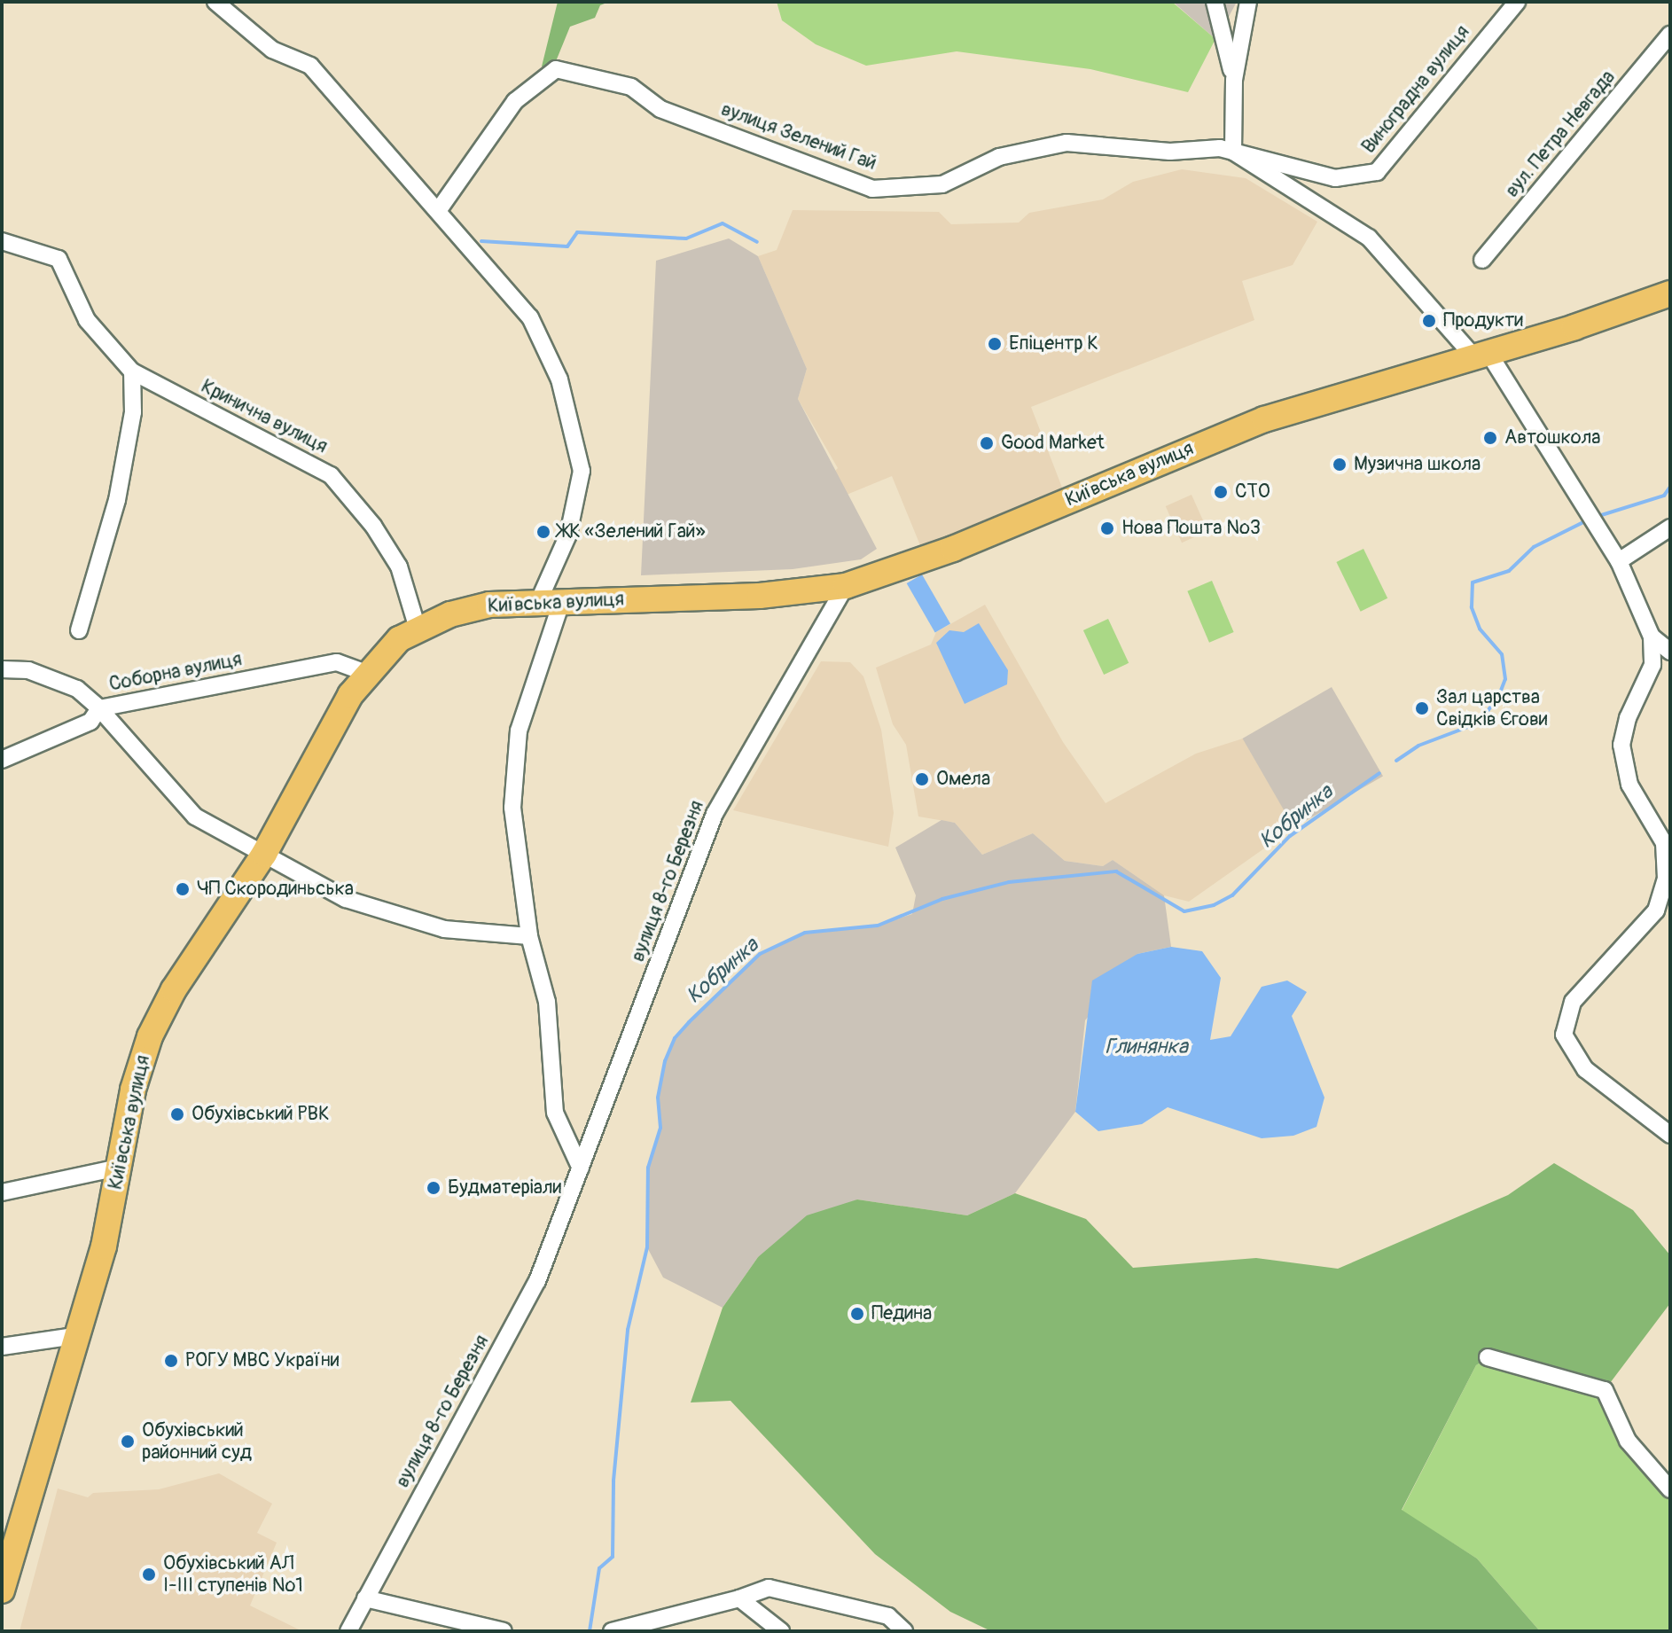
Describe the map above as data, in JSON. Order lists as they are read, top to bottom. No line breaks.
{"streets":{"main road":["Київська вулиця"],"street":["Виноградна вулиця","вул. Петра Невгада","вулиця Зелений Гай","Кринична вулиця","Соборна вулиця","вулиця 8-го Березня"]},"crossings":[["Виноградна вулиця","вулиця Зелений Гай"],["вулиця Зелений Гай","Київська вулиця"],["Кринична вулиця","Київська вулиця"],["Київська вулиця","Соборна вулиця"],["Київська вулиця","вулиця 8-го Березня"]],"water":["Кобринка","Глинянка"],"places":["Продукти","Епіцентр К","Автошкола","Good Market","Музична школа","СТО","Нова Пошта №3","ЖК «Зелений Гай»","Зал царства Свідків Єгови","Омела","ЧП Скородиньська","Обухівський РВК","Будматеріали","Педина","РОГУ МВС України","Обухівський районний суд","Обухівський АЛ І-ІІІ ступенів №1"]}
